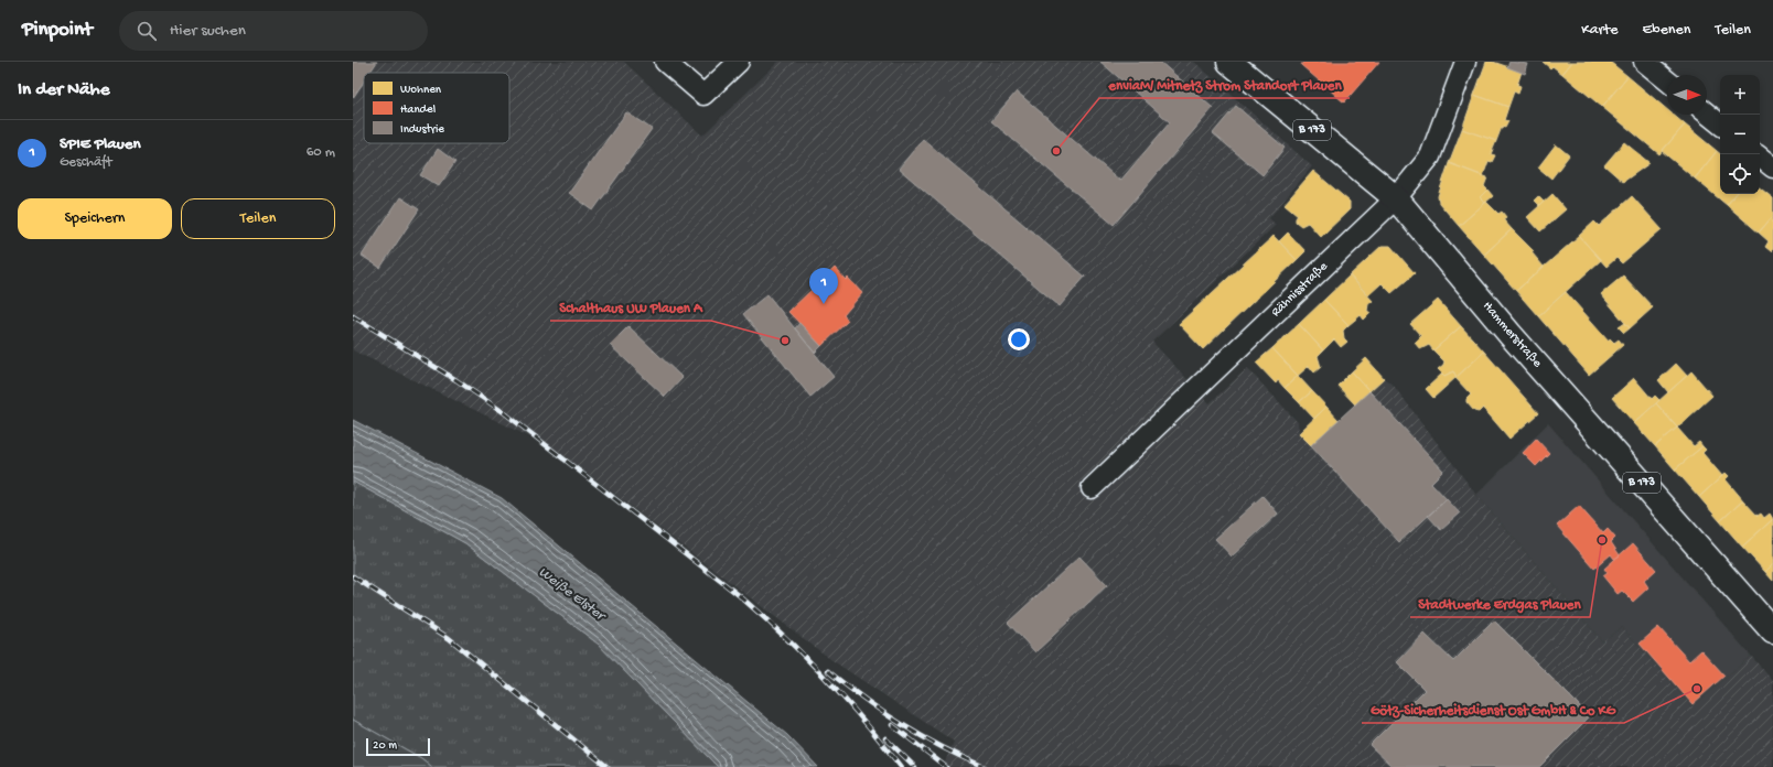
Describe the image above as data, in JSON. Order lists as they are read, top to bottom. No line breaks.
{"streets":{"main road":["B 173","Hammerstraße"],"street":["Rähnisstraße"]},"crossings":[["Rähnisstraße","Hammerstraße"]],"water":["Weiße Elster"],"places":["enviaM/ Mitnetz Strom Standort Plauen","Schalthaus UW Plauen A","Stadtwerke Erdgas Plauen","Götz-Sicherheitsdienst Ost GmbH & Co KG"],"legend":["Wohnen","Handel","Industrie"],"scale_bar":"20 m","north":"right","page":{"header":"Pinpoint","search":"Hier suchen","nav":["Karte","Ebenen","Teilen"],"heading":"In der Nähe","map_buttons":["+","−"],"list":[{"mark":"1","name":"SPIE Plauen","note":"Geschäft","value":"60 m"}],"buttons":["Speichern","Teilen"],"pins":"1","scale":"20 m"}}
